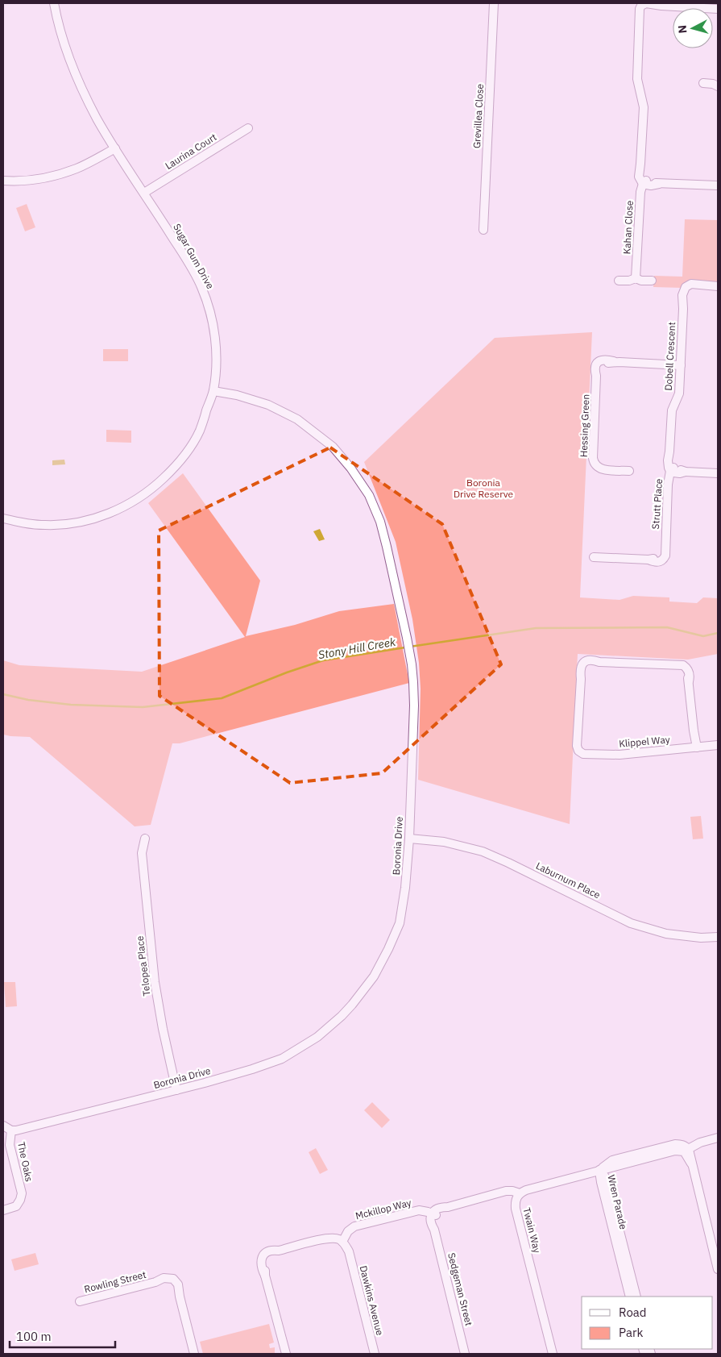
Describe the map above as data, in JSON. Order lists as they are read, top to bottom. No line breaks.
{"streets":{"street":["Grevillea Close","Laurina Court","Kahan Close","Sugar Gum Drive","Dobell Crescent","Hessing Green","Strutt Place","Klippel Way","Boronia Drive","Laburnum Place","Telopea Place","The Oaks","Wren Parade","Mckillop Way","Twain Way","Rowling Street","Sedgeman Street","Dawkins Avenue"]},"crossings":[["Laurina Court","Sugar Gum Drive"],["Sugar Gum Drive","Boronia Drive"],["Dobell Crescent","Hessing Green"],["Dobell Crescent","Strutt Place"],["Boronia Drive","Laburnum Place"],["Boronia Drive","Telopea Place"],["Boronia Drive","The Oaks"],["Mckillop Way","Sedgeman Street"],["Mckillop Way","Dawkins Avenue"]],"water":["Stony Hill Creek"],"parks":["Boronia Drive Reserve"],"legend":["Road","Park"],"scale_bar":"100 m","north":"left"}
